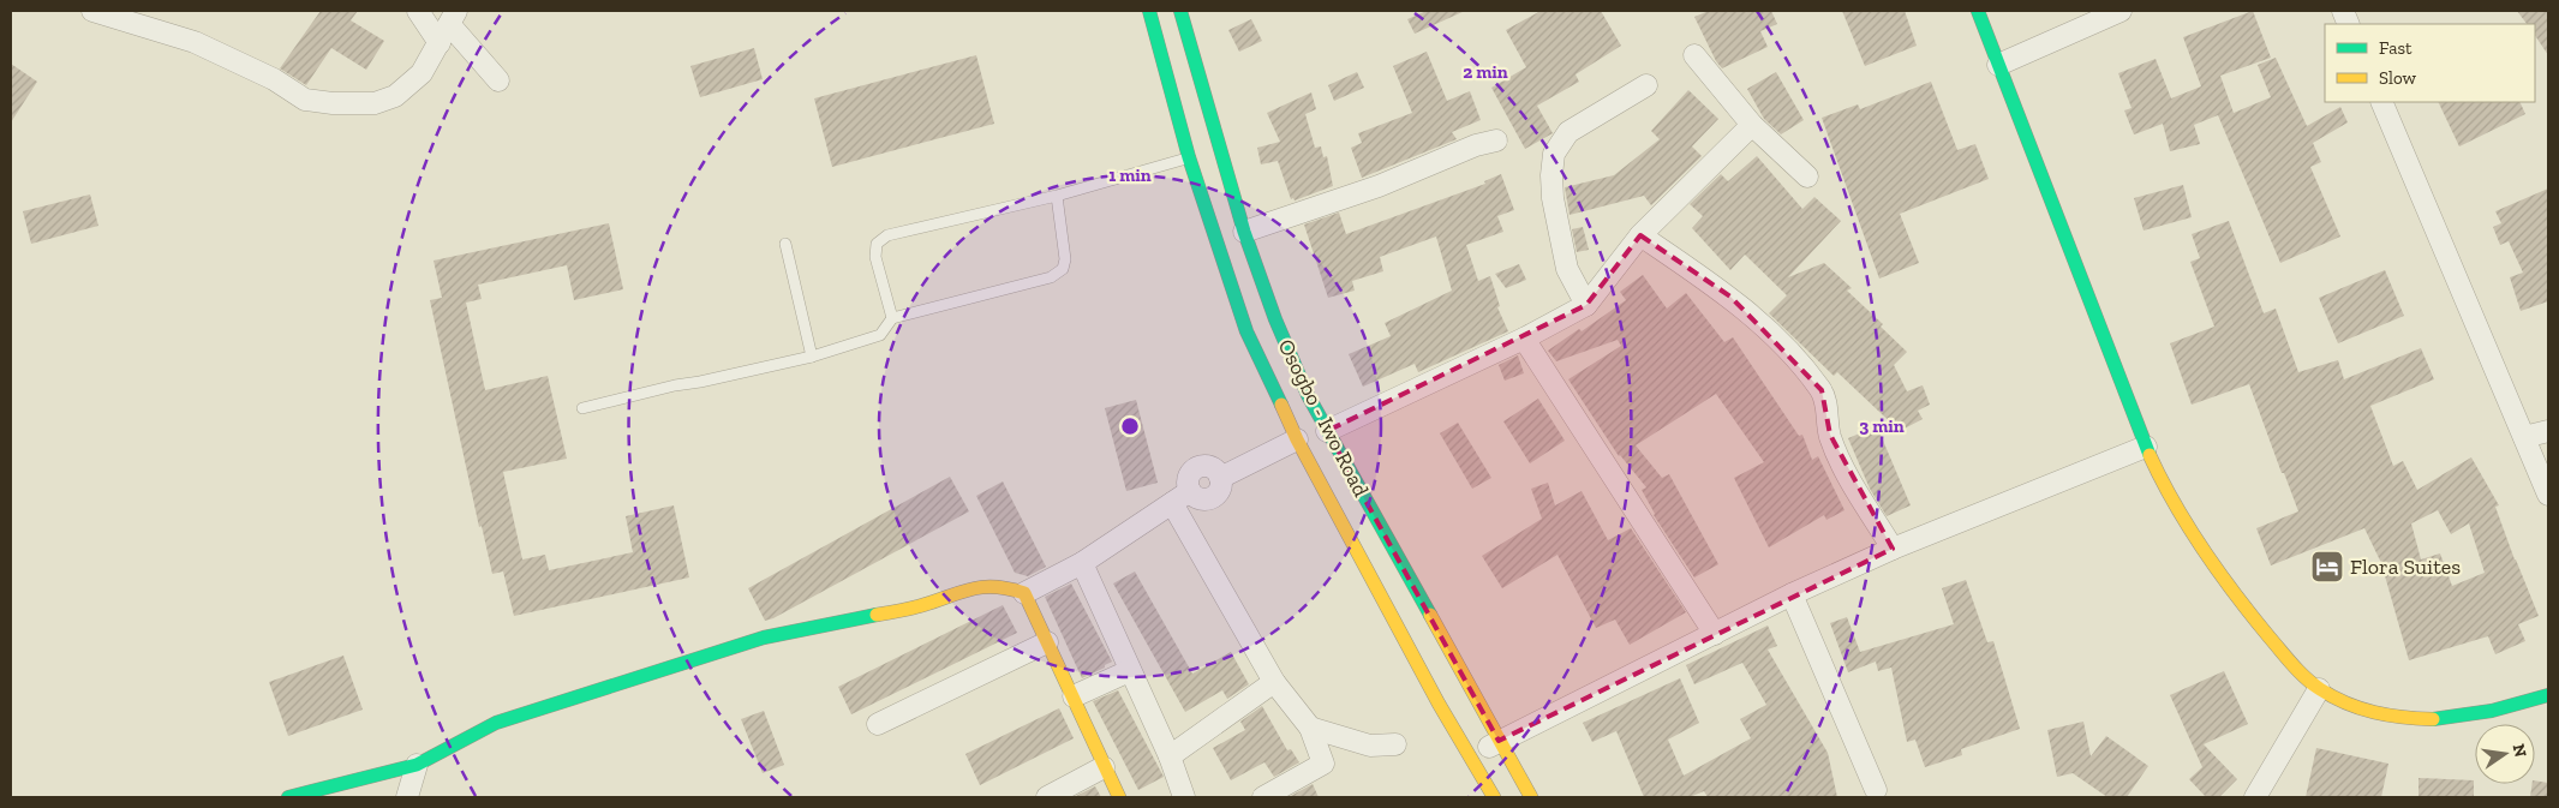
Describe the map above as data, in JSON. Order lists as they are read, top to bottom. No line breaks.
{"streets":{"street":["Osogbo - Iwo Road"]},"places":{"hotel":["Flora Suites"]},"legend":["Fast","Slow"],"north":"right","rings":["2 min","1 min","3 min"]}
